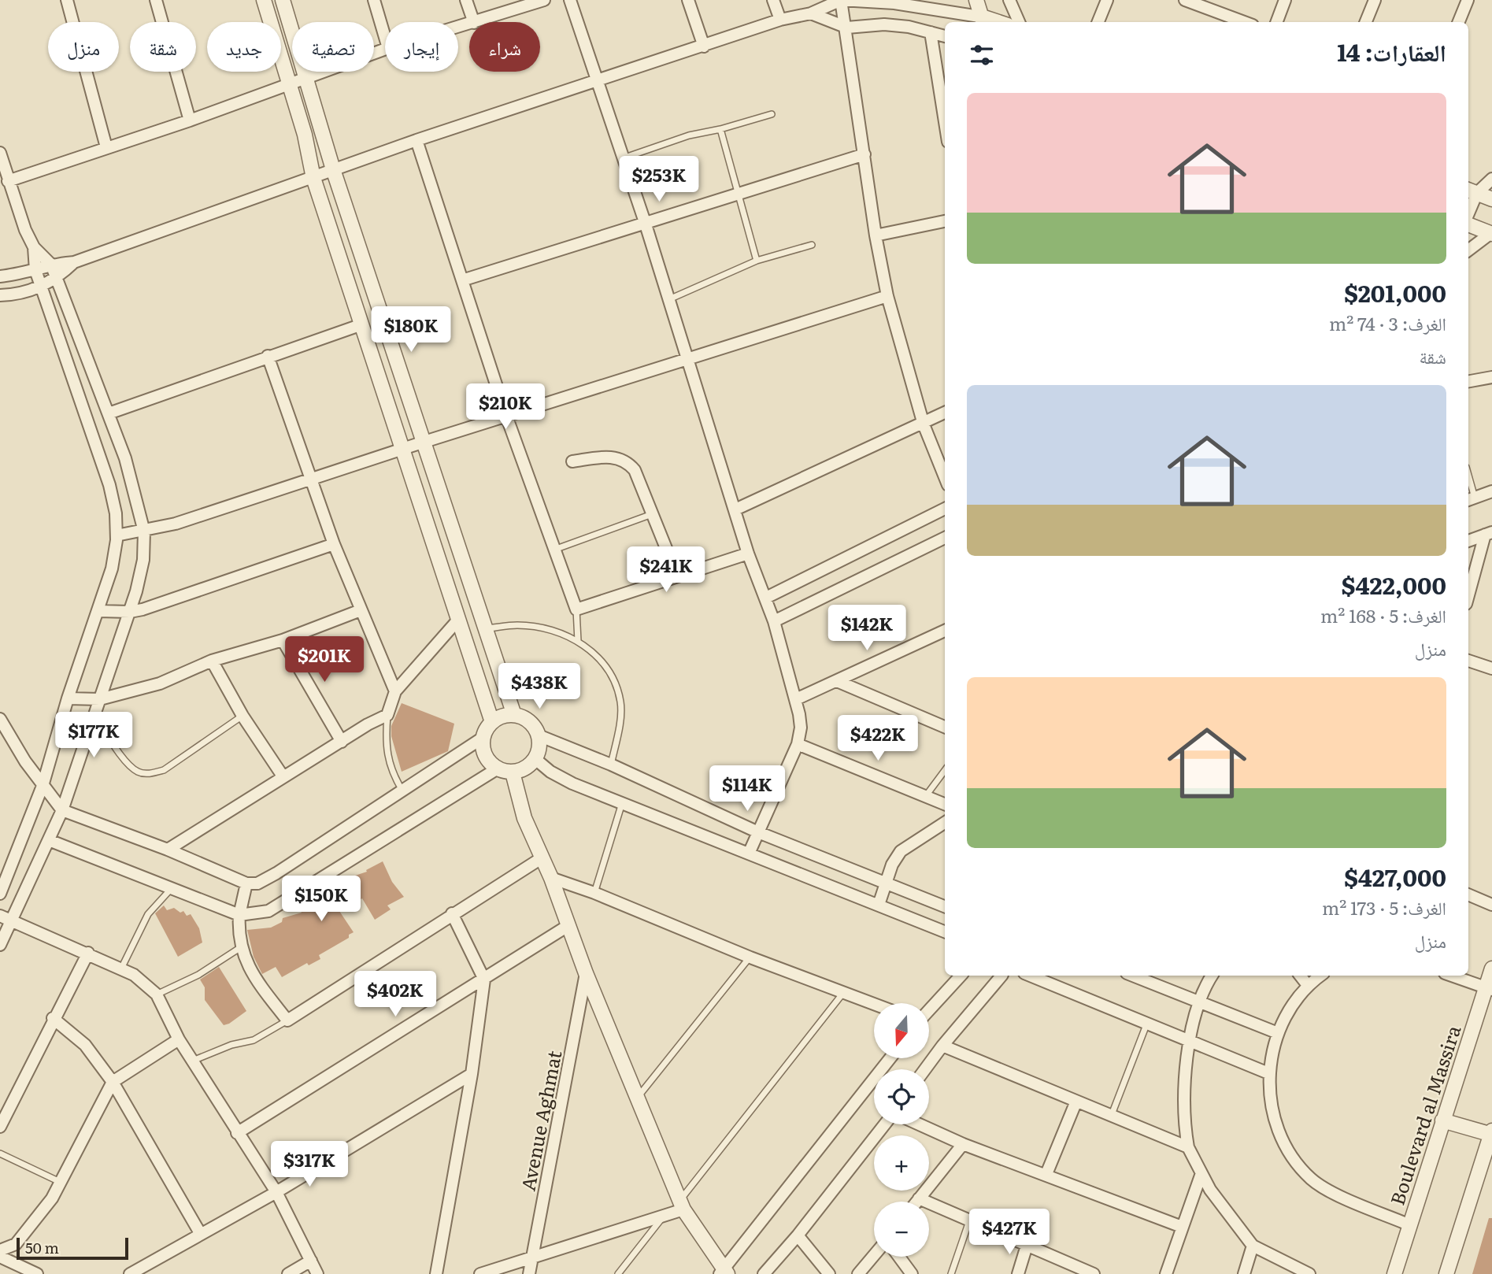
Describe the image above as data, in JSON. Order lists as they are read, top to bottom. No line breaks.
{"streets":{"street":["Boulevard al Massira","Avenue Aghmat"]},"scale_bar":"50 m","north":"bottom","page":{"chip":["شراء","إيجار","تصفية","جديد","شقة","منزل"],"heading":"العقارات: 14","list":[{"name":"$201,000","note":"الغرف: 3 · 74 m² · شقة"},{"name":"$422,000","note":"الغرف: 5 · 168 m² · منزل"},{"name":"$427,000","note":"الغرف: 5 · 173 m² · منزل"}],"price":["$253K","$180K","$210K","$241K","$142K","$201K","$438K","$177K","$422K","$114K","$150K","$402K","$317K","$427K"],"map_buttons":["+","−"],"scale":"50 m"}}
